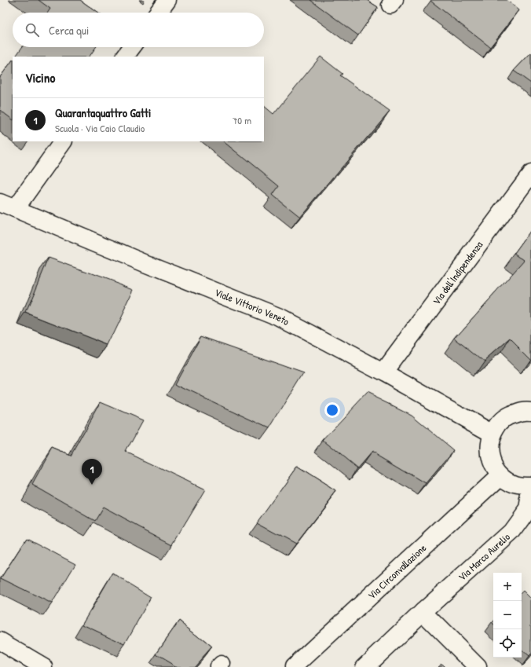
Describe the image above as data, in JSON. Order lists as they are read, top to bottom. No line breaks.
{"streets":{"street":["Via dell'Indipendenza","Viale Vittorio Veneto","Via Marco Aurelio","Via Circonvallazione"]},"crossings":[["Via dell'Indipendenza","Viale Vittorio Veneto"]],"page":{"search":"Cerca qui","heading":"Vicino","list":[{"mark":"1","name":"Quarantaquattro Gatti","note":"Scuola · Via Caio Claudio","value":"70 m"}],"pins":"1","map_buttons":["+","−"]}}
